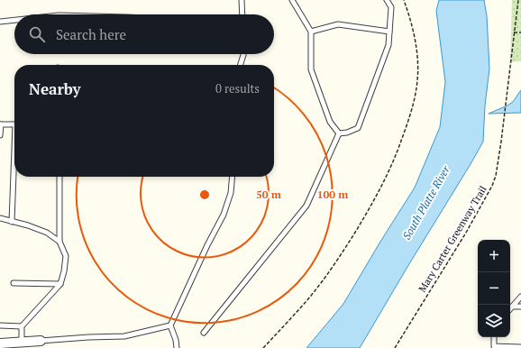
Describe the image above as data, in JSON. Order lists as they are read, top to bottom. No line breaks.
{"streets":{"path":["Mary Carter Greenway Trail"]},"water":["South Platte River"],"page":{"search":"Search here","heading":["Nearby","0 results"],"map_buttons":["+","−"]},"rings":["50 m","100 m"]}
